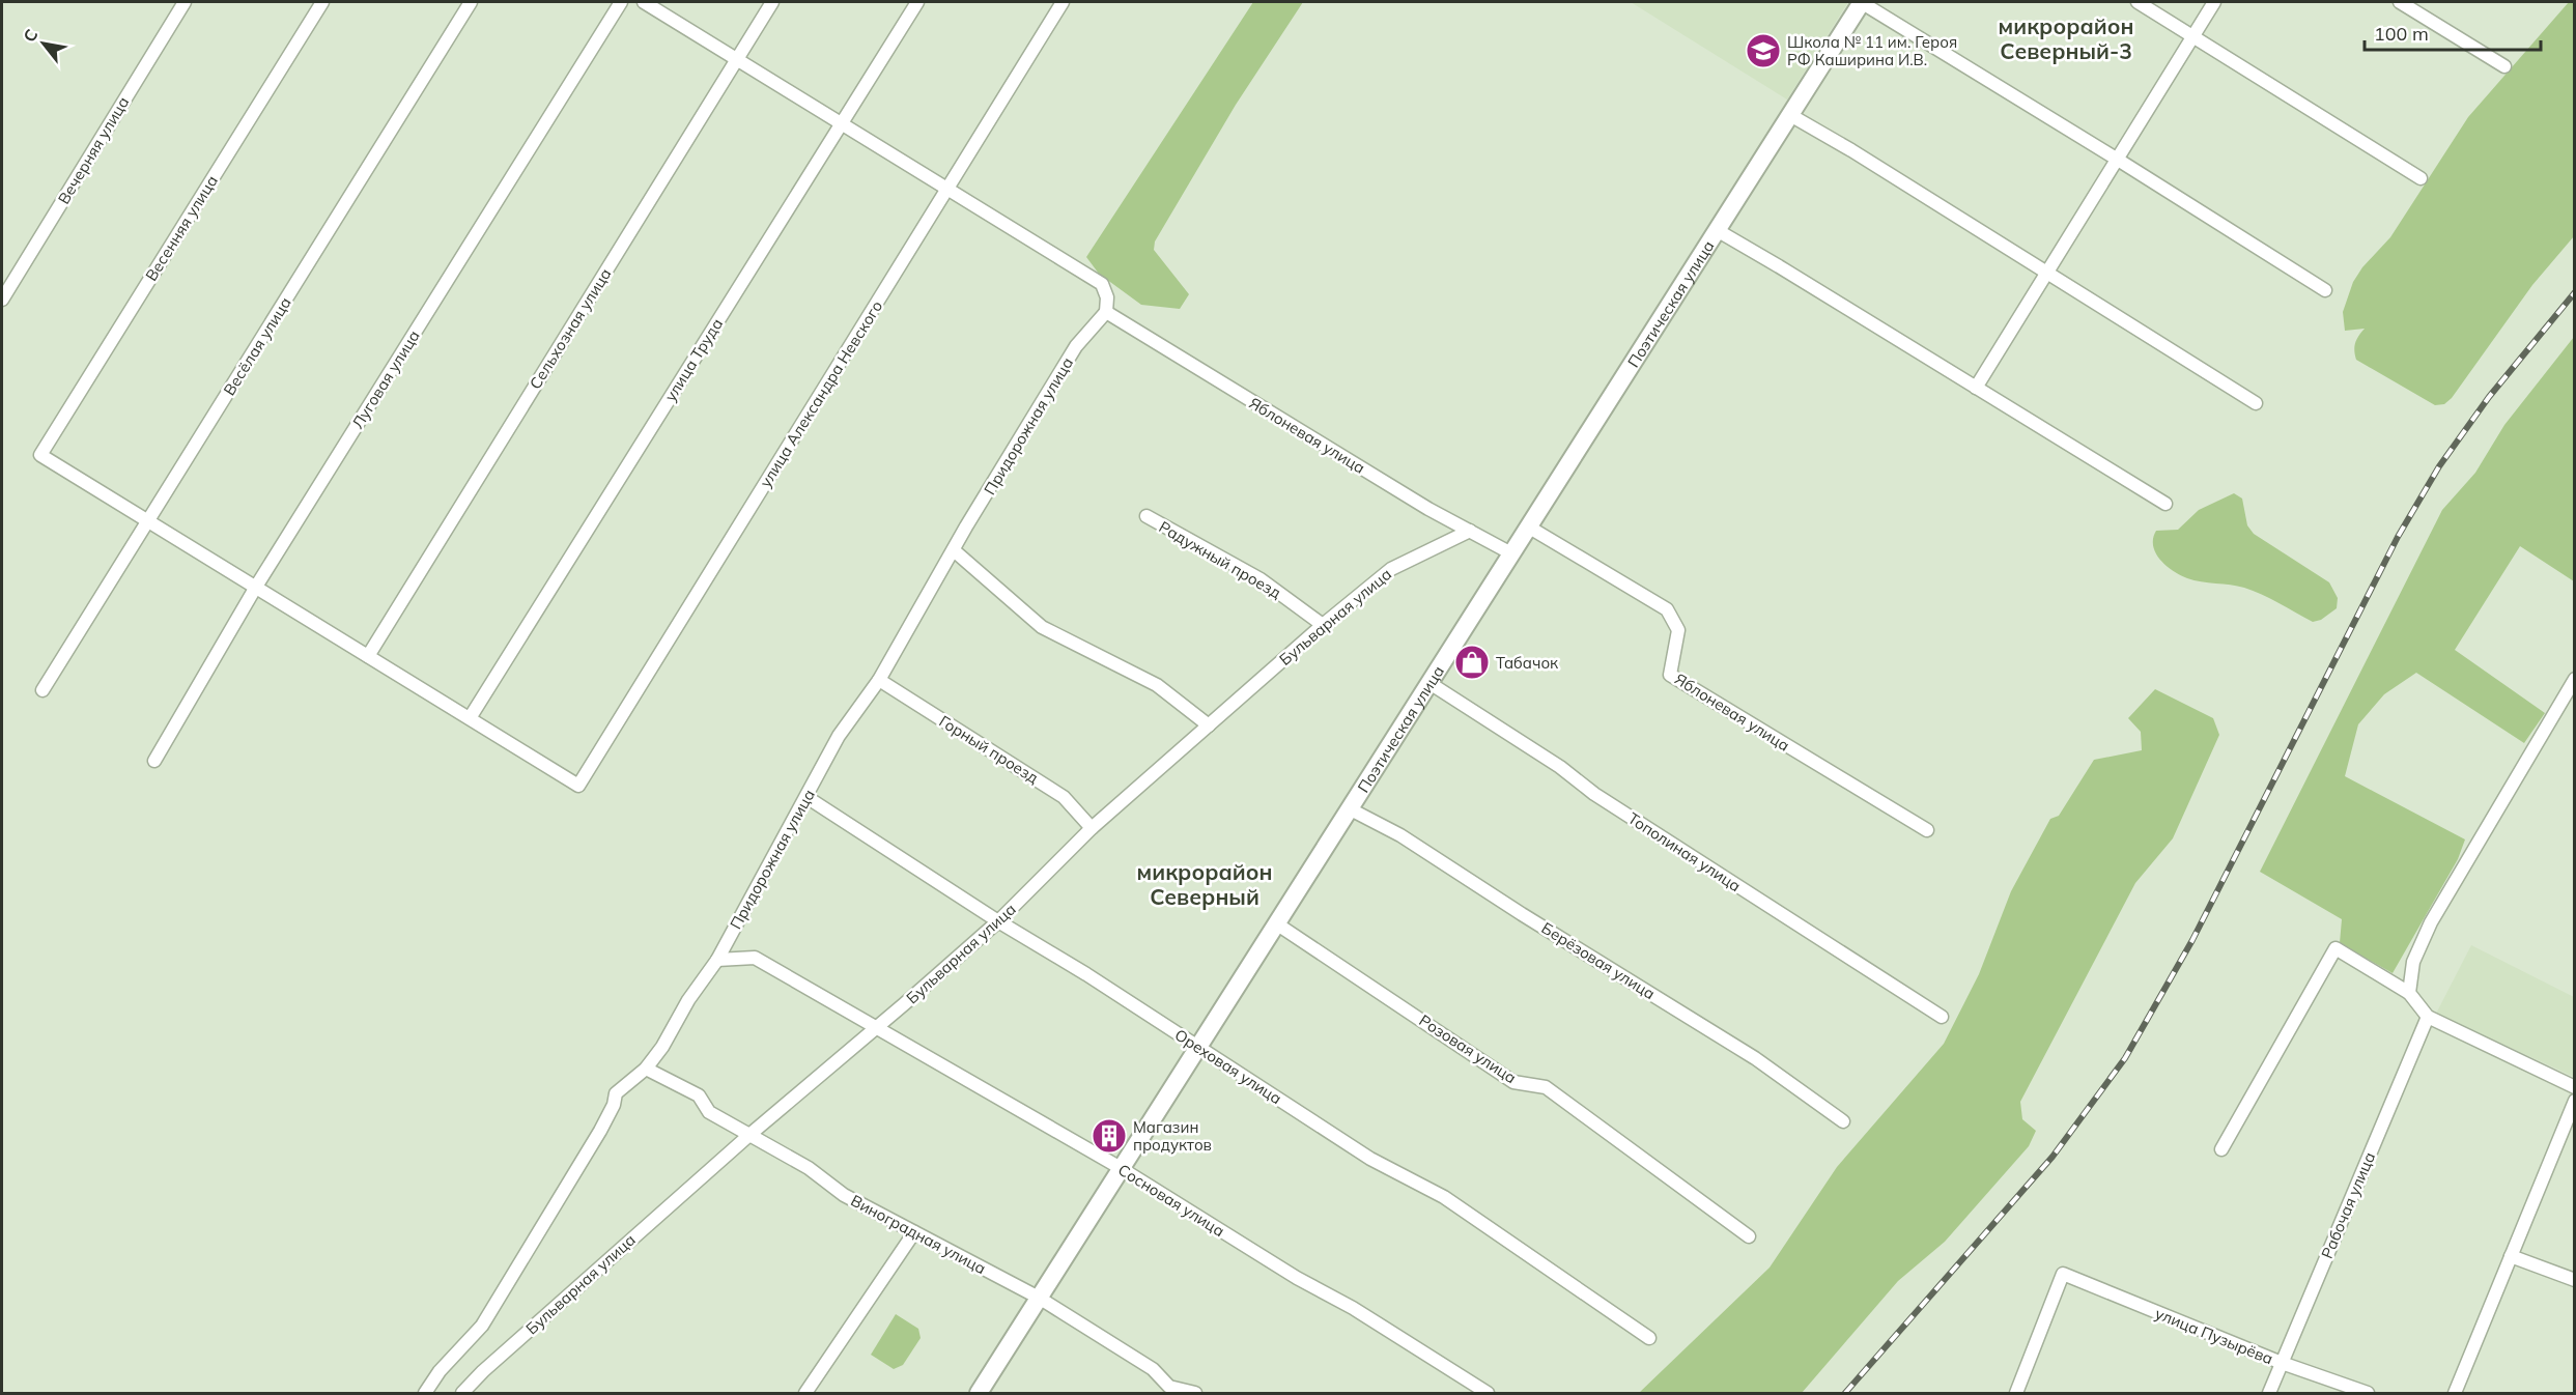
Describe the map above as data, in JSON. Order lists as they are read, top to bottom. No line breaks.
{"streets":{"street":["Вечерняя улица","Весенняя улица","Поэтическая улица","Сельхозная улица","Весёлая улица","улица Труда","Луговая улица","улица Александра Невского","Придорожная улица","Яблоневая улица","Радужный проезд","Бульварная улица","Горный проезд","Тополиная улица","Берёзовая улица","Розовая улица","Ореховая улица","Сосновая улица","Рабочая улица","Виноградная улица","улица Пузырёва"]},"crossings":[["Весенняя улица","Весёлая улица"],["Поэтическая улица","Яблоневая улица"],["Поэтическая улица","Тополиная улица"],["Поэтическая улица","Берёзовая улица"],["Поэтическая улица","Розовая улица"],["Поэтическая улица","Ореховая улица"],["Поэтическая улица","Сосновая улица"],["Поэтическая улица","Виноградная улица"],["улица Труда","улица Александра Невского"],["Придорожная улица","Яблоневая улица"],["Придорожная улица","Горный проезд"],["Придорожная улица","Ореховая улица"],["Придорожная улица","Сосновая улица"],["Придорожная улица","Виноградная улица"],["Яблоневая улица","Бульварная улица"],["Радужный проезд","Бульварная улица"],["Бульварная улица","Горный проезд"],["Бульварная улица","Ореховая улица"],["Бульварная улица","Сосновая улица"],["Бульварная улица","Виноградная улица"],["Рабочая улица","улица Пузырёва"]],"districts":["микрорайон Северный-3","микрорайон Северный"],"places":{"school or university":["Школа № 11 им. Героя РФ Каширина И.В."],"shop":["Табачок"],"building":["Магазин продуктов"]},"scale_bar":"100 m","north":"top left"}
